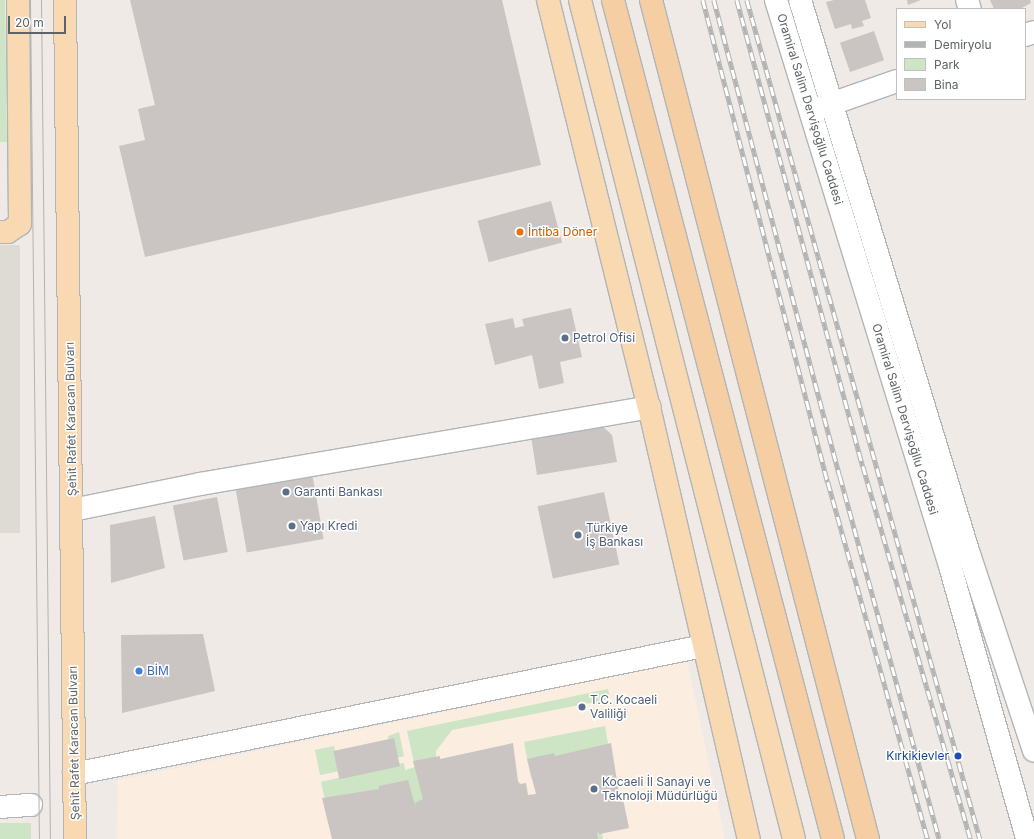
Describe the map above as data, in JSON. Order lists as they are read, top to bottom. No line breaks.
{"streets":{"main road":["Oramiral Salim Dervişoğllu Caddesi","Şehit Rafet Karacan Bulvarı"]},"places":["İntiba Döner","Petrol Ofisi","Garanti Bankası","Yapı Kredi","Türkiye İş Bankası","BİM","T.C. Kocaeli Valiliği","Kırkikievler","Kocaeli İl Sanayi ve Teknoloji Müdürlüğü"],"legend":["Yol","Demiryolu","Park","Bina"],"scale_bar":"20 m"}
